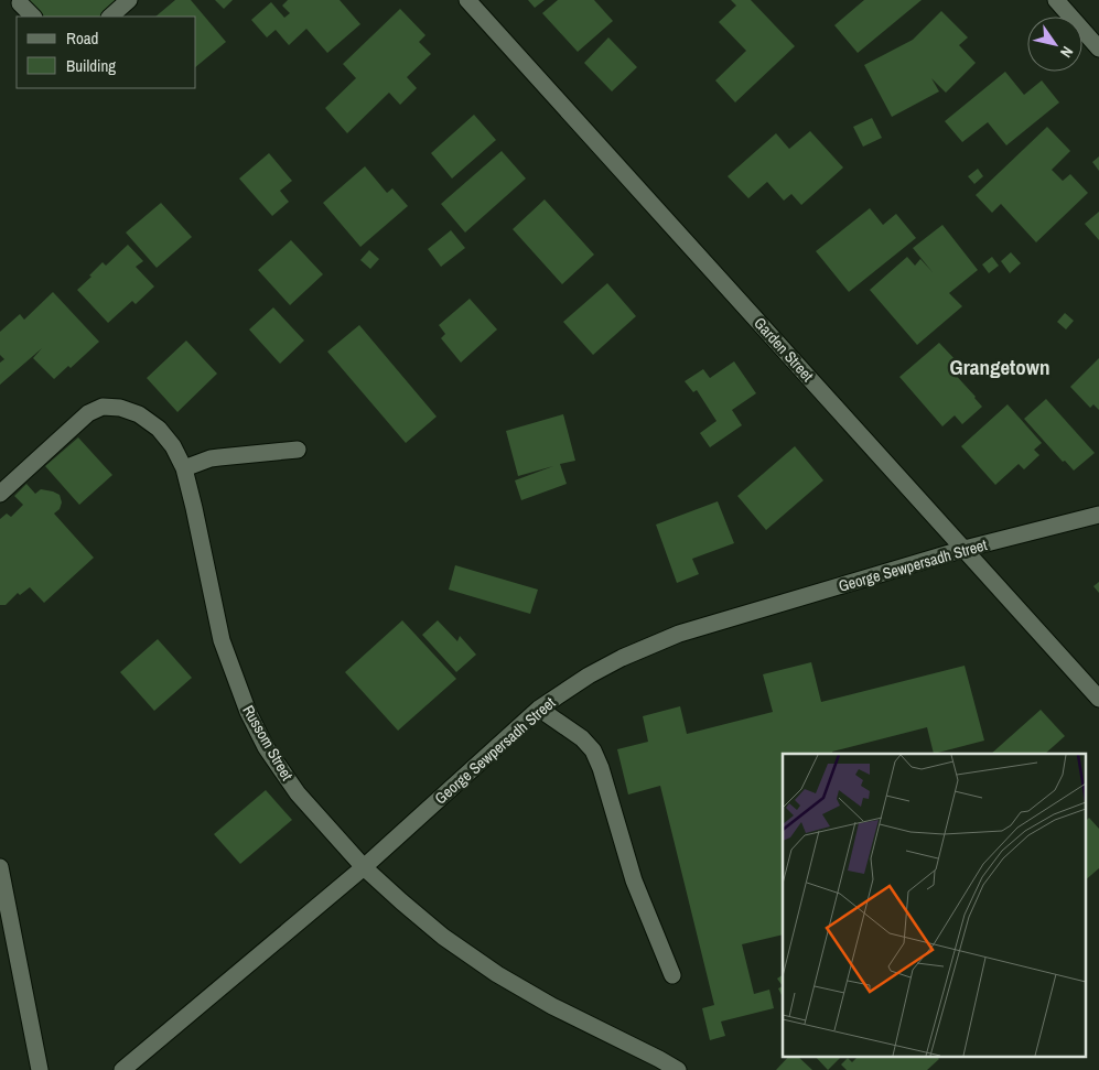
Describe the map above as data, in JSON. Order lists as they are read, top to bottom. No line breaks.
{"streets":{"street":["Garden Street","George Sewpersadh Street","Russom Street"]},"crossings":[["Garden Street","George Sewpersadh Street"],["George Sewpersadh Street","Russom Street"]],"districts":["Grangetown"],"legend":["Road","Building"],"north":"bottom right"}
